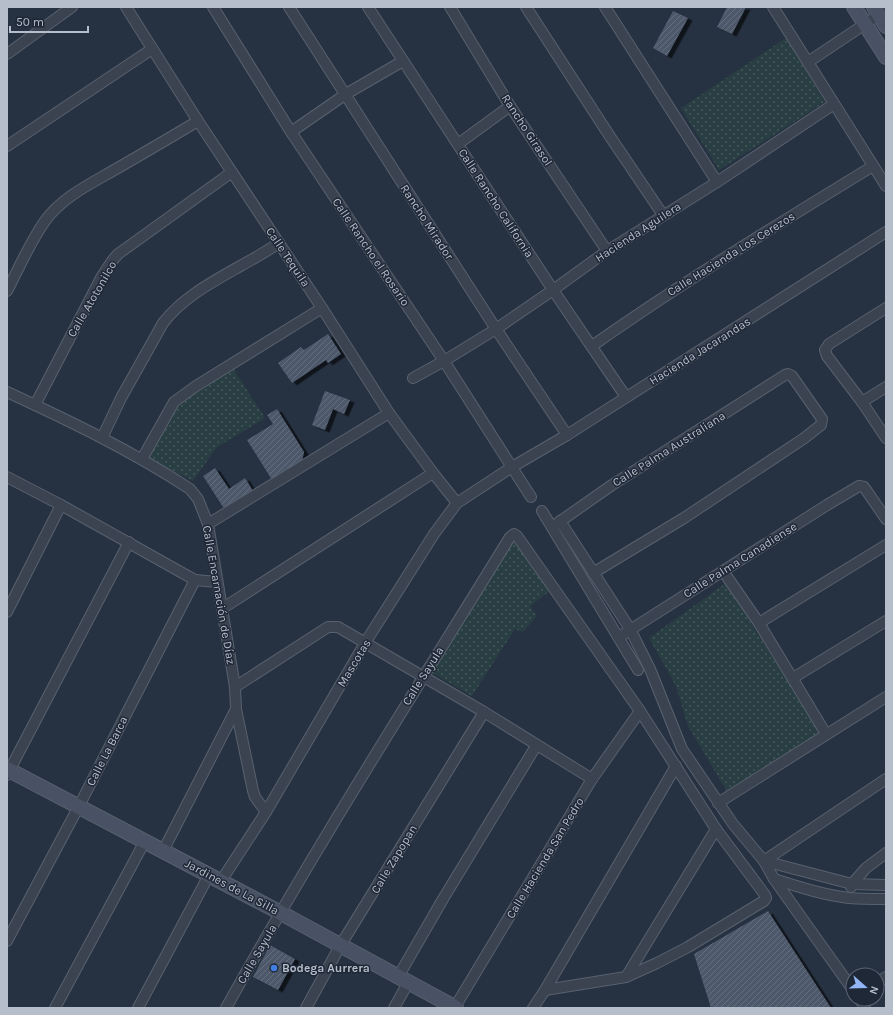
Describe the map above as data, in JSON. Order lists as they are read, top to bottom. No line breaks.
{"streets":{"street":["Rancho Girasol","Calle Rancho California","Rancho Mirador","Hacienda Aguilera","Calle Rancho el Rosario","Calle Hacienda Los Cerezos","Calle Tequila","Calle Atotonilco","Hacienda Jacarandas","Calle Palma Australiana","Calle Palma Canadiense","Calle Encarnación de Díaz","Mascotas","Calle Sayula","Calle La Barca","Calle Hacienda San Pedro","Calle Zapopan","Jardines de La Silla"]},"crossings":[["Rancho Girasol","Hacienda Aguilera"],["Calle Rancho California","Hacienda Aguilera"],["Calle Rancho California","Calle Hacienda Los Cerezos"],["Calle Rancho California","Hacienda Jacarandas"],["Rancho Mirador","Hacienda Aguilera"],["Rancho Mirador","Hacienda Jacarandas"],["Hacienda Aguilera","Calle Rancho el Rosario"],["Calle Rancho el Rosario","Hacienda Jacarandas"],["Calle Rancho el Rosario","Mascotas"],["Calle Tequila","Calle Atotonilco"],["Calle Tequila","Mascotas"],["Calle Atotonilco","Calle Encarnación de Díaz"],["Hacienda Jacarandas","Mascotas"],["Calle Encarnación de Díaz","Mascotas"],["Mascotas","Jardines de La Silla"],["Calle Sayula","Calle Hacienda San Pedro"],["Calle Sayula","Jardines de La Silla"],["Calle La Barca","Jardines de La Silla"],["Calle Hacienda San Pedro","Jardines de La Silla"],["Calle Zapopan","Jardines de La Silla"]],"places":["Bodega Aurrera"],"scale_bar":"50 m","north":"right"}
